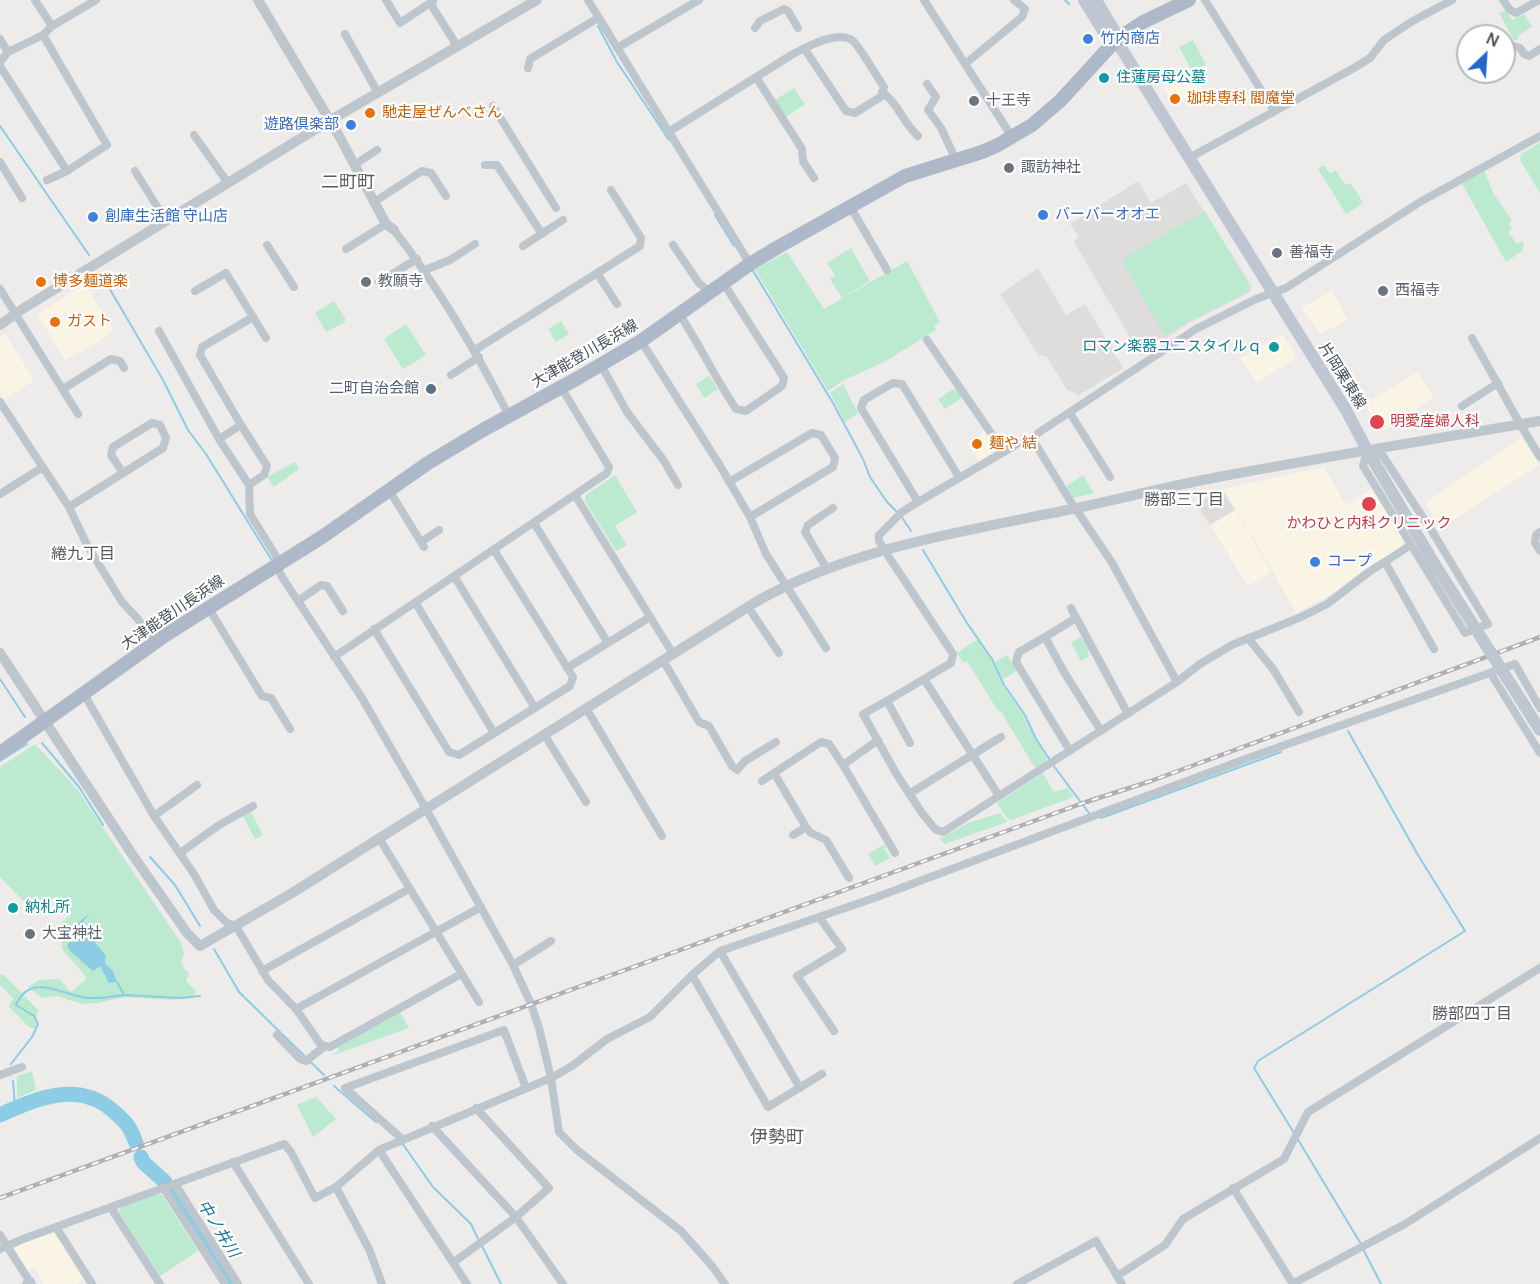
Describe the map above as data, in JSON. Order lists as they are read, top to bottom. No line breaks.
{"streets":{"main road":["大津能登川長浜線","片岡栗東線"]},"crossings":[["大津能登川長浜線","片岡栗東線"]],"districts":["二町町","勝部三丁目","綣九丁目","勝部四丁目","伊勢町"],"water":["中ノ井川"],"places":["竹内商店","住蓮房母公墓","珈琲専科 閻魔堂","十王寺","馳走屋ぜんべさん","遊路倶楽部","諏訪神社","バーバーオオエ","創庫生活館 守山店","善福寺","博多麺道楽","教願寺","西福寺","ガスト","ロマン楽器ユニスタイルｑ","二町自治会館","明愛産婦人科","麺や 結","かわひと内科クリニック","コープ","納札所","大宝神社"],"north":"top right"}
